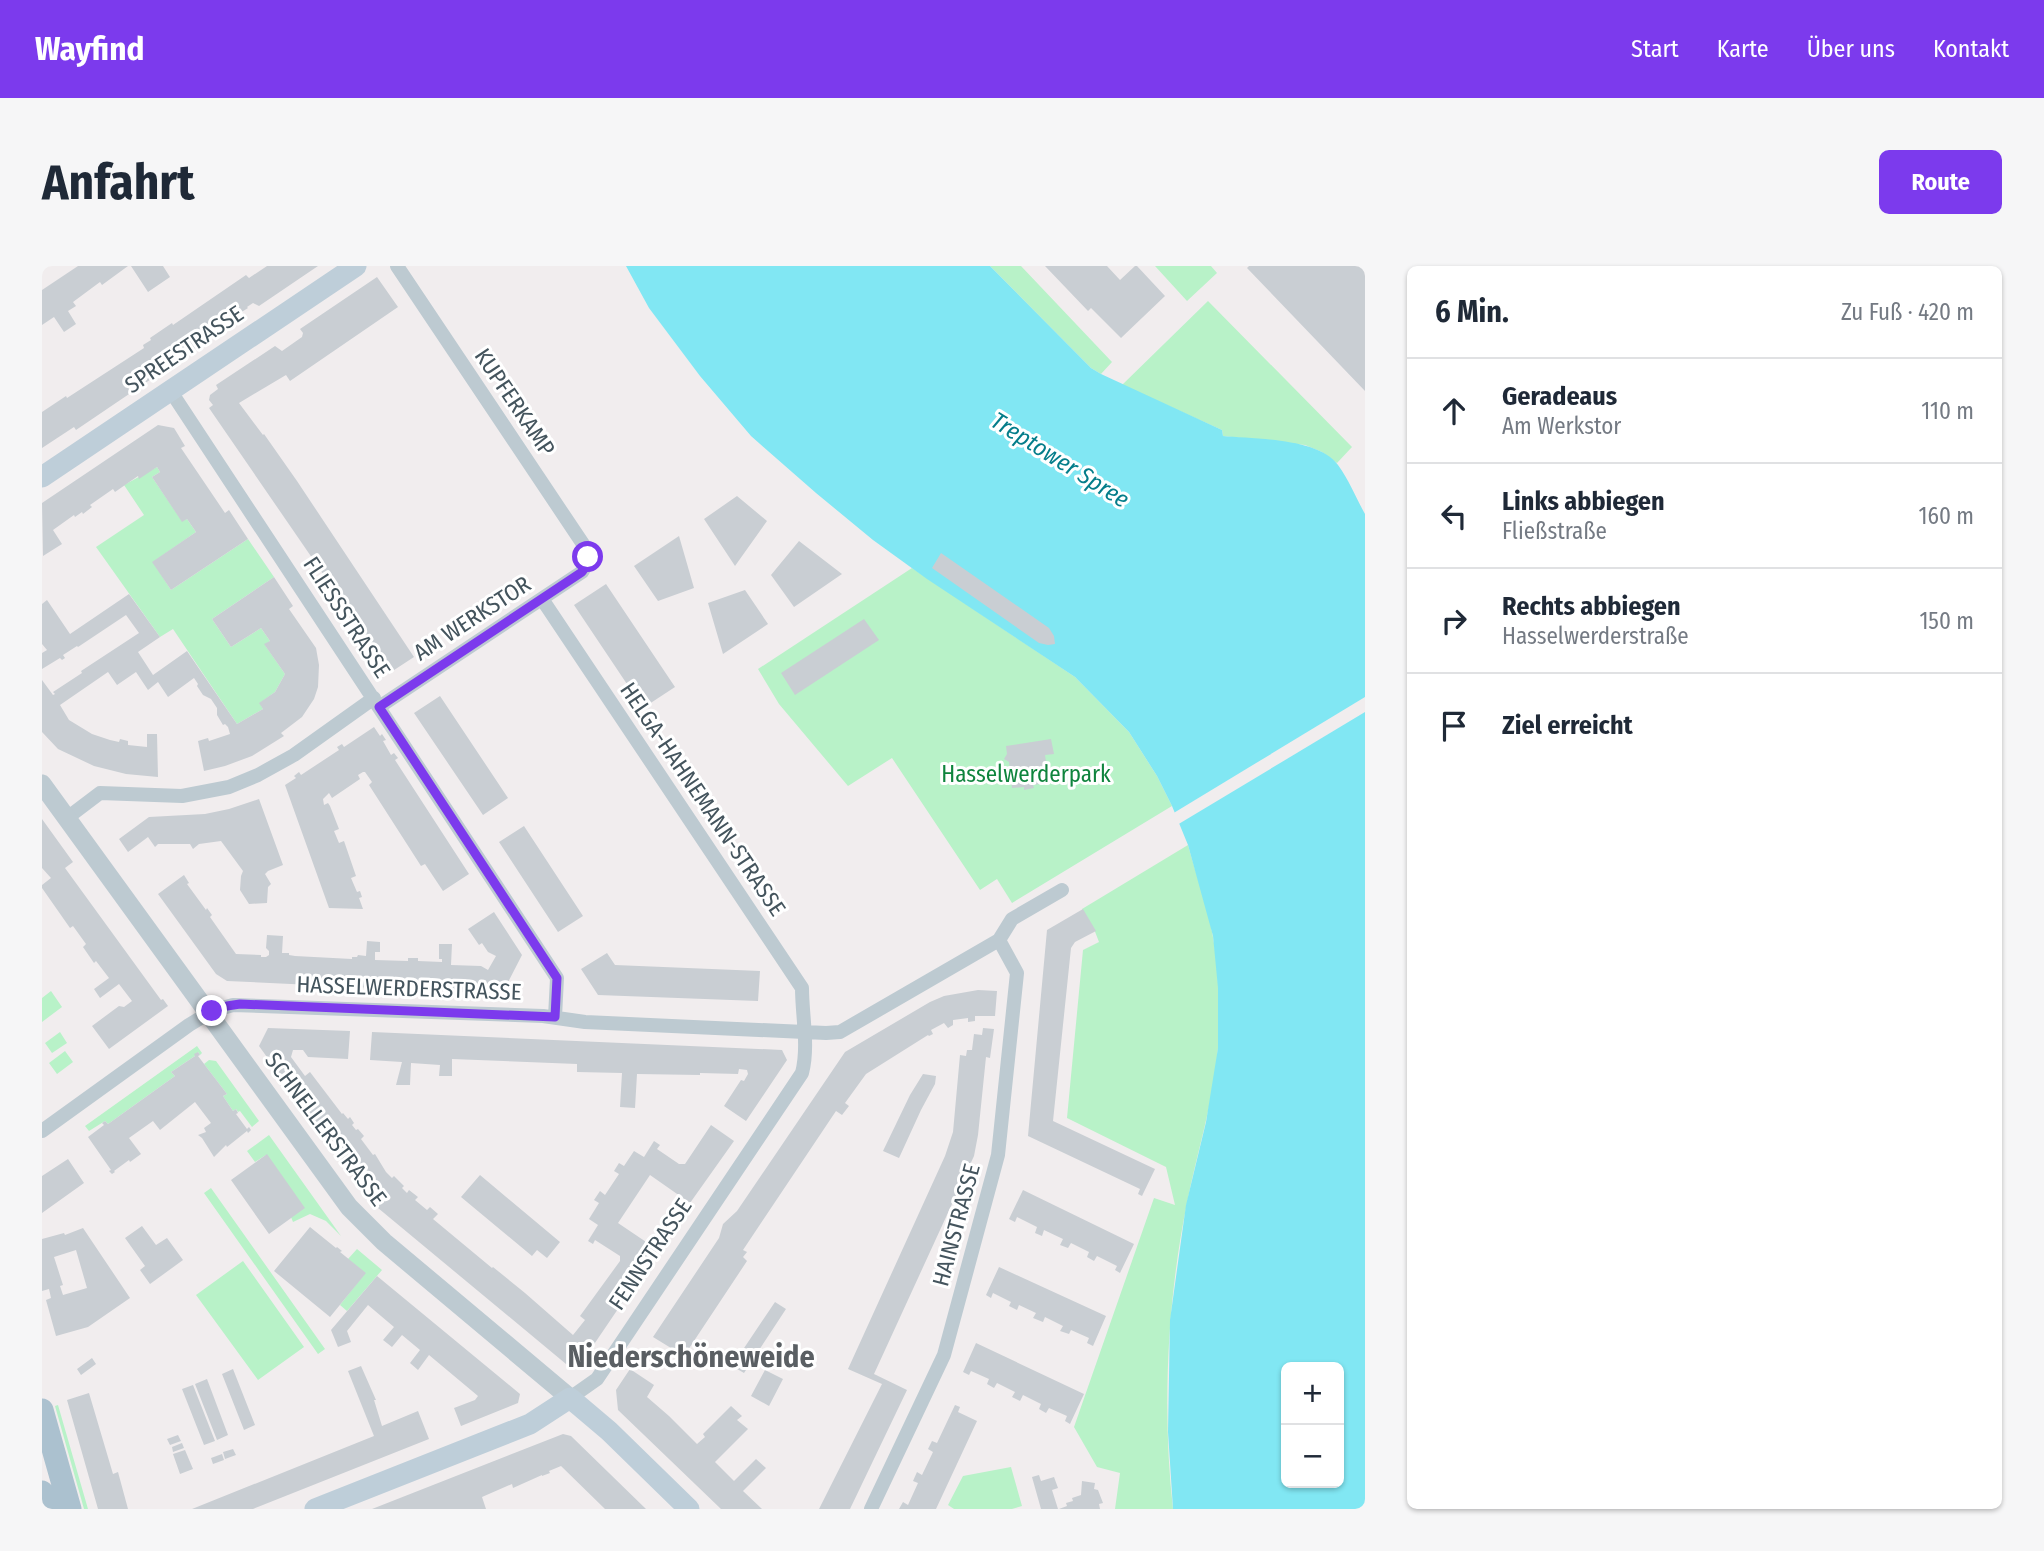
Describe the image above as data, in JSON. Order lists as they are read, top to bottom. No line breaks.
{"streets":{"main road":["SPREESTRASSE","SCHNELLERSTRASSE","FENNSTRASSE"],"street":["KUPFERKAMP","FLIESSSTRASSE","AM WERKSTOR","HELGA-HAHNEMANN-STRASSE","HASSELWERDERSTRASSE","HAINSTRASSE"]},"crossings":[["SPREESTRASSE","FLIESSSTRASSE"],["KUPFERKAMP","AM WERKSTOR"],["FLIESSSTRASSE","AM WERKSTOR"],["FLIESSSTRASSE","HASSELWERDERSTRASSE"],["AM WERKSTOR","HELGA-HAHNEMANN-STRASSE"],["AM WERKSTOR","SCHNELLERSTRASSE"],["HELGA-HAHNEMANN-STRASSE","HASSELWERDERSTRASSE"],["HELGA-HAHNEMANN-STRASSE","FENNSTRASSE"],["HASSELWERDERSTRASSE","SCHNELLERSTRASSE"],["HASSELWERDERSTRASSE","HAINSTRASSE"],["HASSELWERDERSTRASSE","FENNSTRASSE"],["SCHNELLERSTRASSE","FENNSTRASSE"]],"districts":["Niederschöneweide"],"water":["Treptower Spree"],"parks":["Hasselwerderpark"],"page":{"header":"Wayfind","nav":["Start","Karte","Über uns","Kontakt"],"buttons":"Route","title":"Anfahrt","heading":["6 Min.","Zu Fuß · 420 m"],"list":[["Geradeaus","Am Werkstor","110 m"],["Links abbiegen","Fließstraße","160 m"],["Rechts abbiegen","Hasselwerderstraße","150 m"],"Ziel erreicht"],"map_buttons":["+","−"]}}
